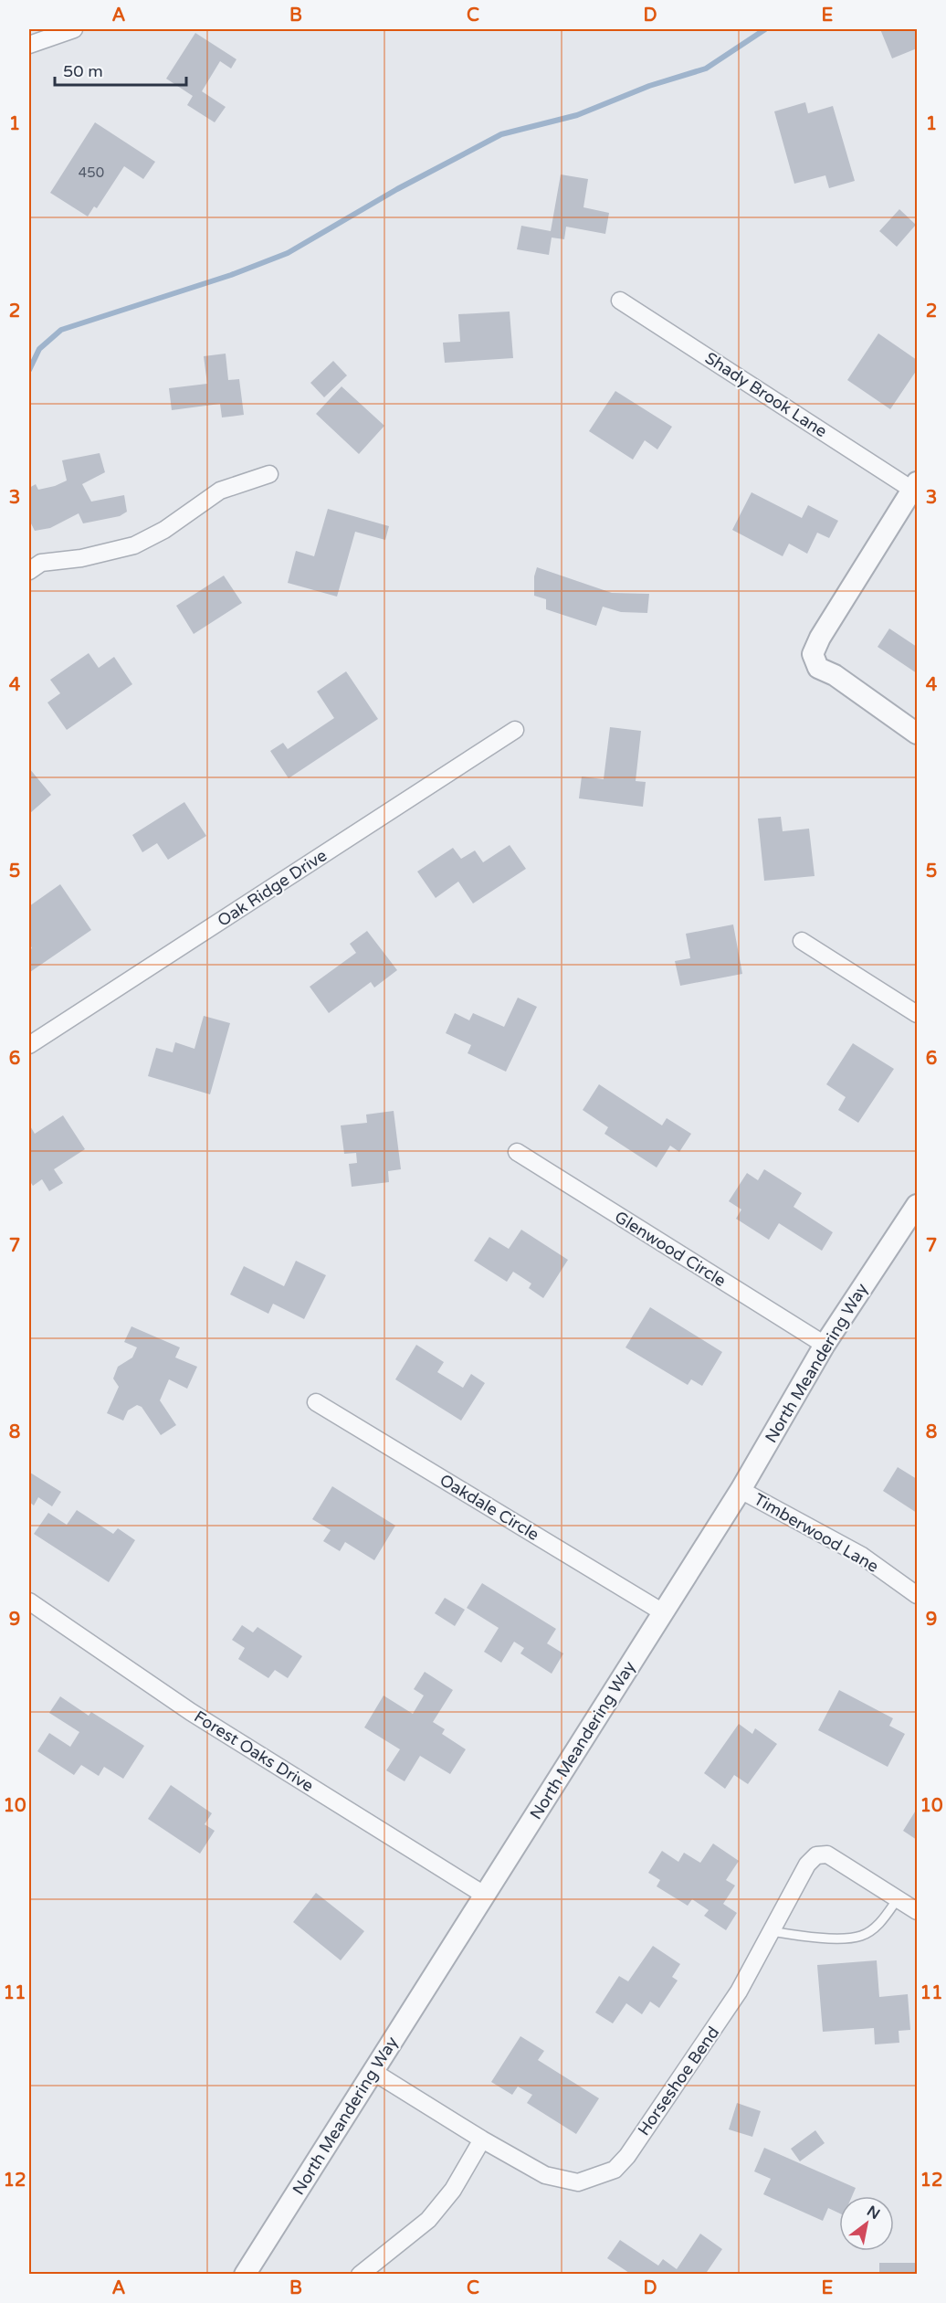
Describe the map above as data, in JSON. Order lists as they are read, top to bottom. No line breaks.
{"streets":{"street":["Shady Brook Lane","Oak Ridge Drive","Glenwood Circle","North Meandering Way","Oakdale Circle","Timberwood Lane","Forest Oaks Drive","Horseshoe Bend"]},"crossings":[["Glenwood Circle","North Meandering Way"],["North Meandering Way","Oakdale Circle"],["North Meandering Way","Timberwood Lane"],["North Meandering Way","Forest Oaks Drive"],["North Meandering Way","Horseshoe Bend"]],"house_numbers":["450"],"scale_bar":"50 m","north":"top right","grid":{"columns":["A","B","C","D","E"],"rows":["1","2","3","4","5","6","7","8","9","10","11","12"]}}
